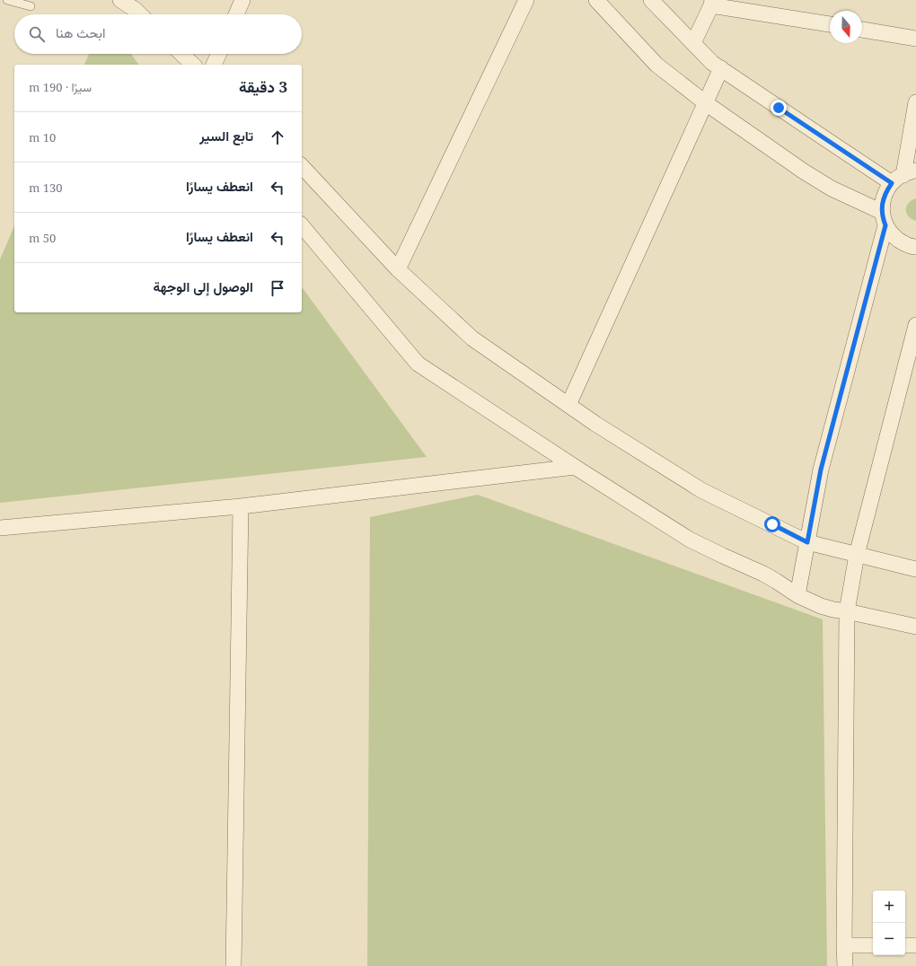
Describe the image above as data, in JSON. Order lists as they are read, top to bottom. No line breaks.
{"north":"bottom","page":{"search":"ابحث هنا","heading":["3 دقيقة","سيرًا · 190 m"],"list":[["تابع السير","10 m"],["انعطف يسارًا","130 m"],["انعطف يسارًا","50 m"],"الوصول إلى الوجهة"],"map_buttons":["+","−"]}}
